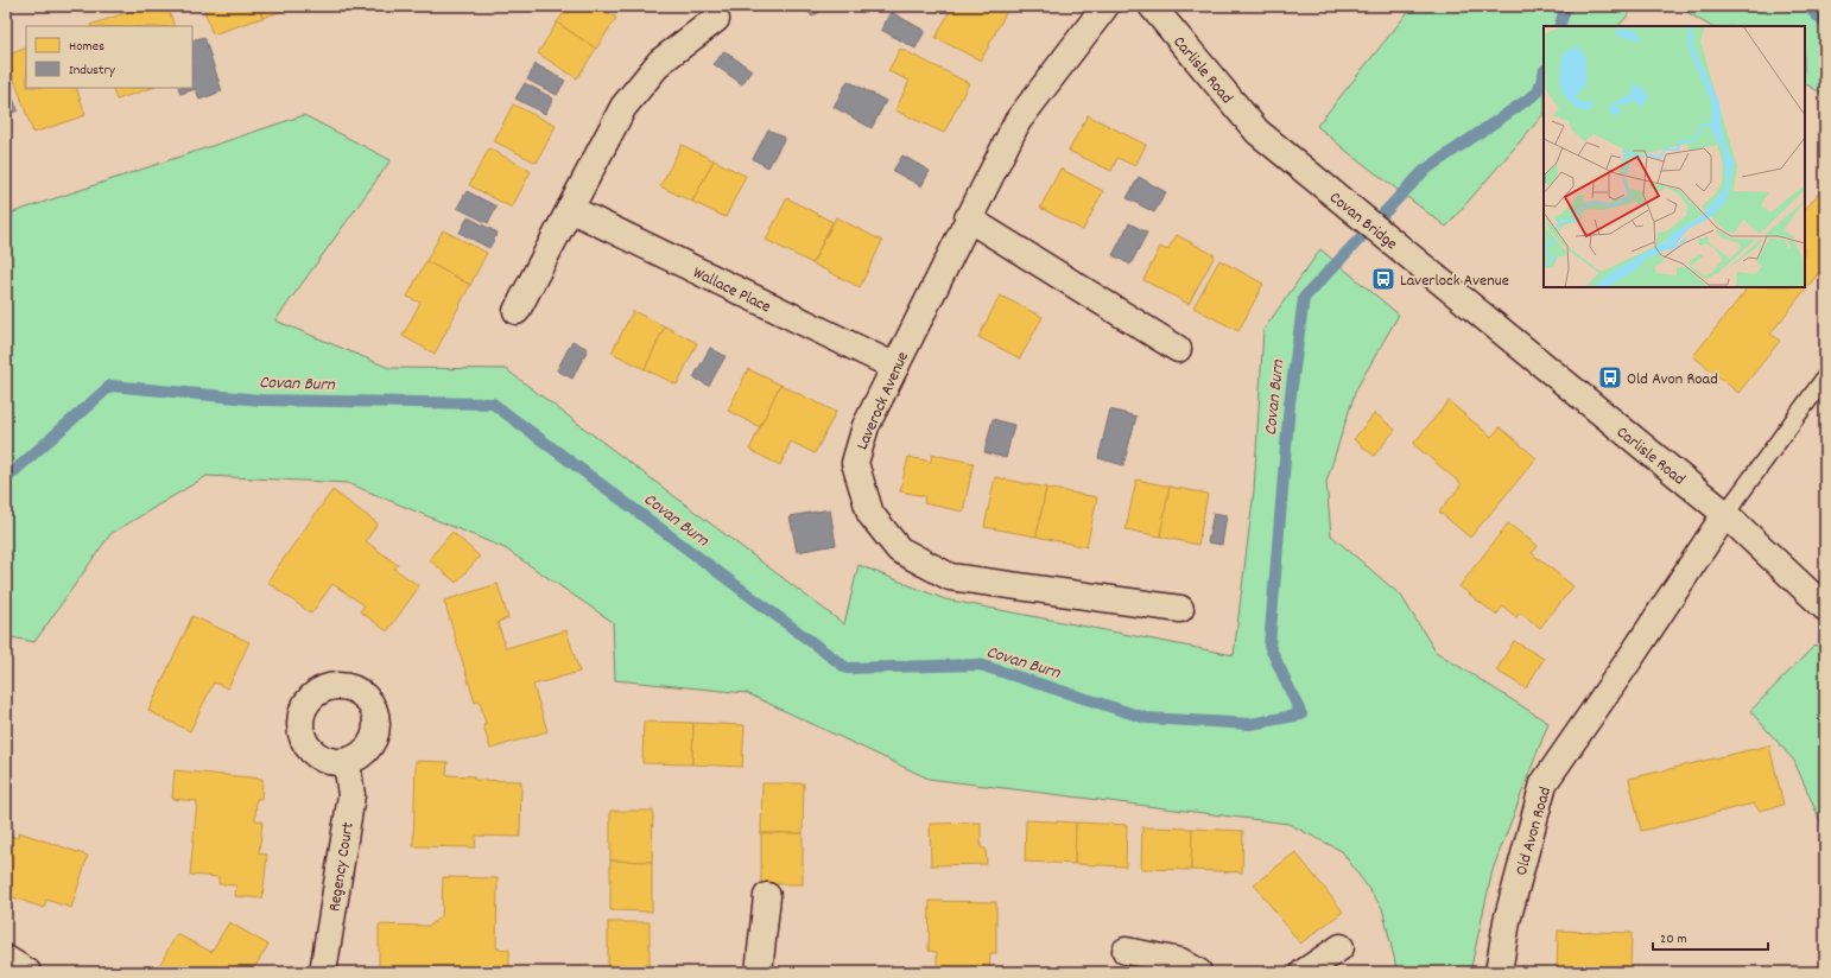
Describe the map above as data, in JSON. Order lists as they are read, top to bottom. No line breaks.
{"streets":{"street":["Carlisle Road","Covan Bridge","Wallace Place","Laverock Avenue","Old Avon Road","Regency Court"]},"crossings":[["Carlisle Road","Covan Bridge"],["Carlisle Road","Old Avon Road"],["Wallace Place","Laverock Avenue"]],"water":["Covan Burn"],"places":{"bus stop":["Laverlock Avenue","Old Avon Road"]},"legend":["Homes","Industry"],"scale_bar":"20 m"}
